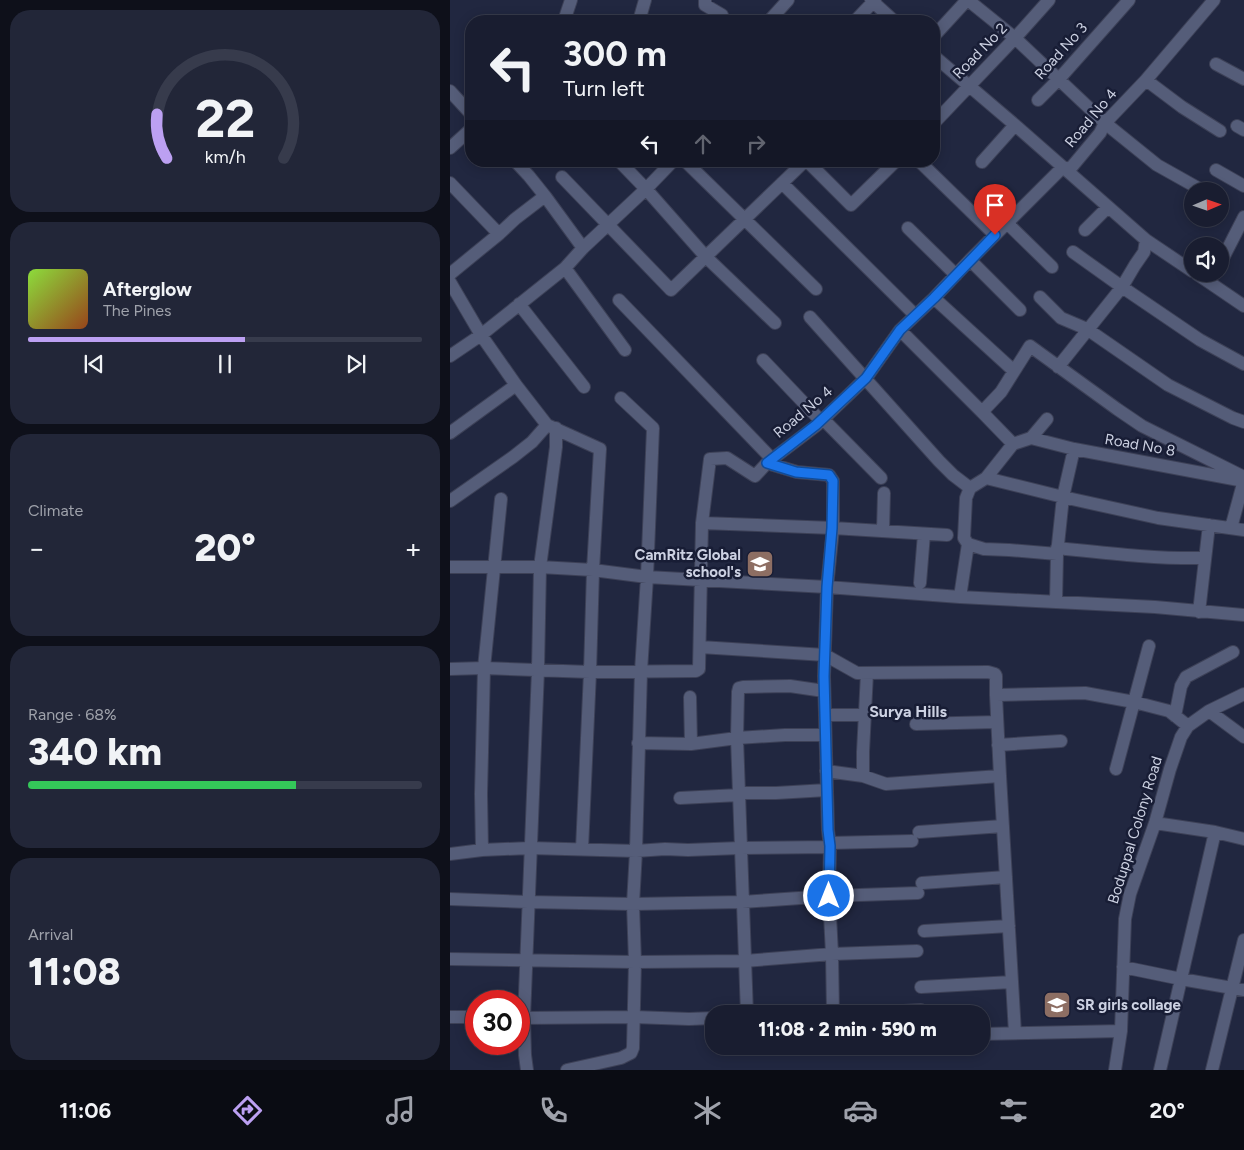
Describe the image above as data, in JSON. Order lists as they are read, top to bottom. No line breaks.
{"streets":{"street":["Road No 2","Road No 3","Road No 4","Road No 8","Boduppal Colony Road"]},"districts":["Surya Hills"],"places":{"school or university":["CamRitz Global school's","SR girls collage"]},"north":"right","page":{"turn":["300 m","Turn left"],"song":["Afterglow","The Pines"],"tile":["Climate",["Range · 68%","340 km"],["Arrival","11:08"]],"heat":["−","20°","+"],"limit":"30","trip":"11:08 · 2 min · 590 m","tabs":["11:06","20°"],"gauge":["22","km/h"]}}
